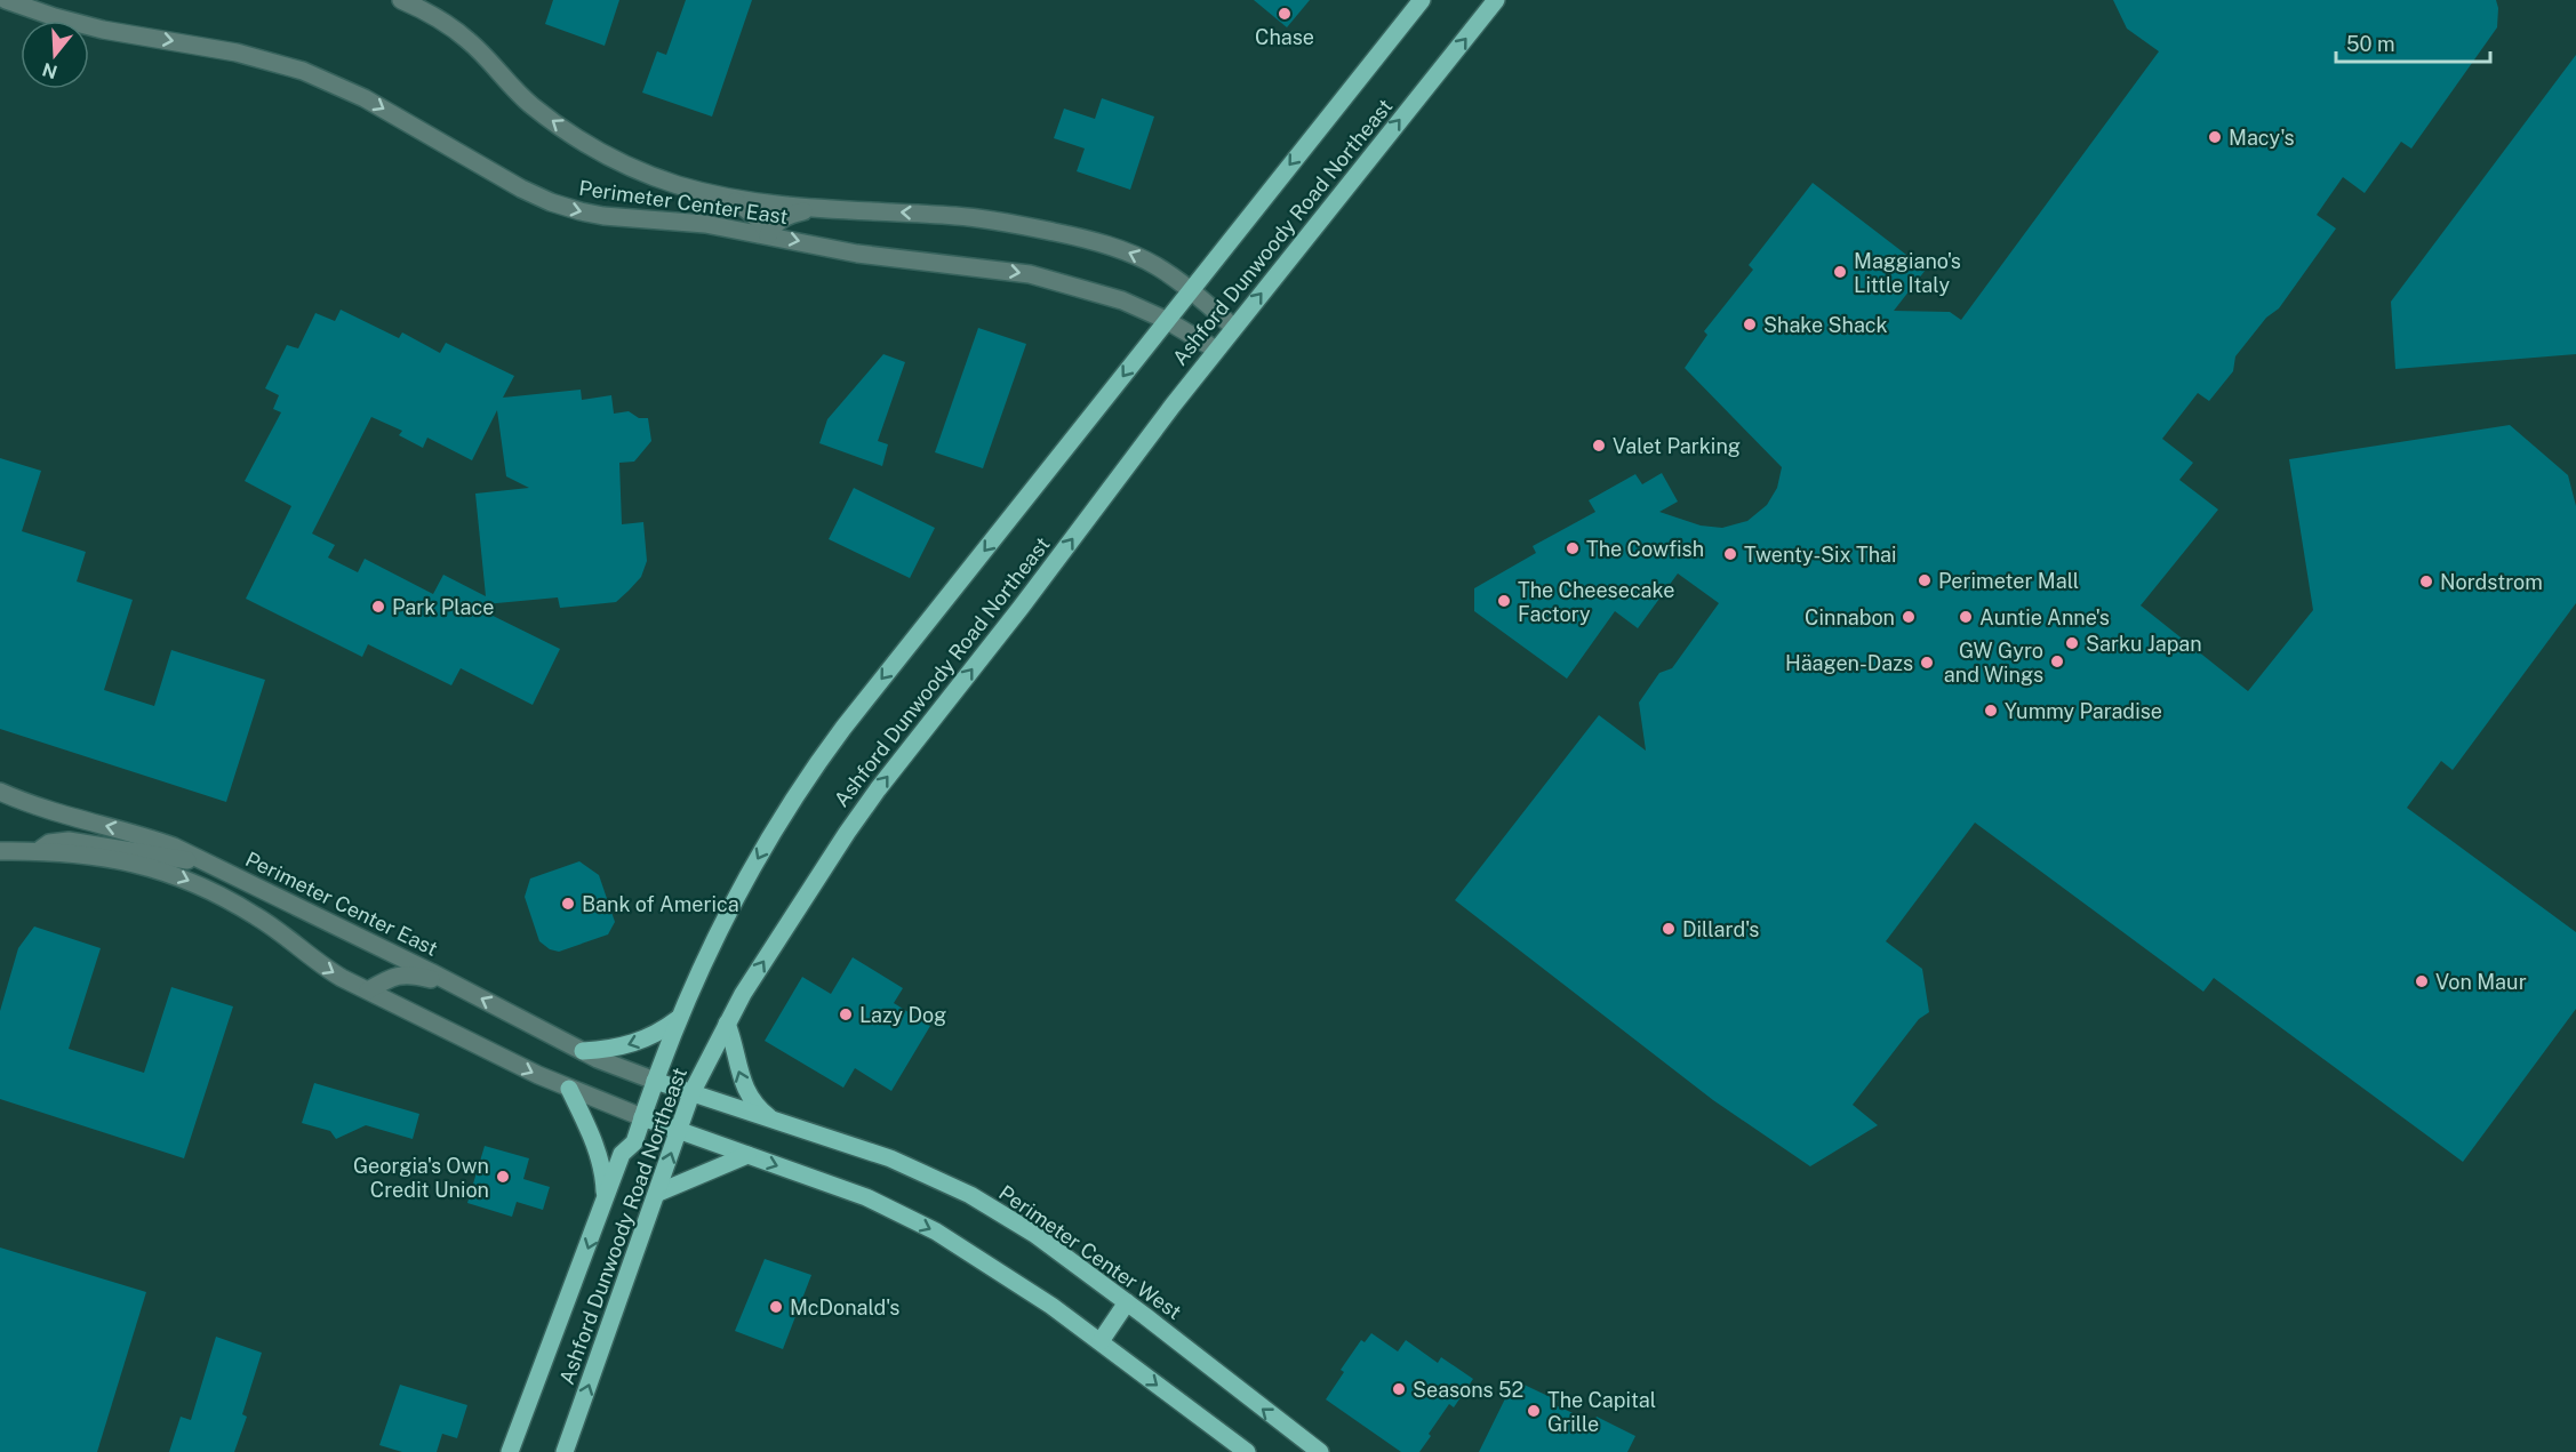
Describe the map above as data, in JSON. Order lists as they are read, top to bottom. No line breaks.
{"streets":{"main road":["Ashford Dunwoody Road Northeast","Perimeter Center West"],"street":["Perimeter Center East"]},"crossings":[["Perimeter Center East","Ashford Dunwoody Road Northeast"],["Perimeter Center East","Perimeter Center West"],["Ashford Dunwoody Road Northeast","Perimeter Center West"]],"places":["Chase","Macy's","Maggiano's Little Italy","Shake Shack","Valet Parking","The Cowfish","Twenty-Six Thai","Perimeter Mall","Nordstrom","The Cheesecake Factory","Park Place","Cinnabon","Auntie Anne's","Sarku Japan","GW Gyro and Wings","Häagen-Dazs","Yummy Paradise","Bank of America","Dillard's","Von Maur","Lazy Dog","Georgia's Own Credit Union","McDonald's","Seasons 52","The Capital Grille"],"scale_bar":"50 m","north":"bottom"}
